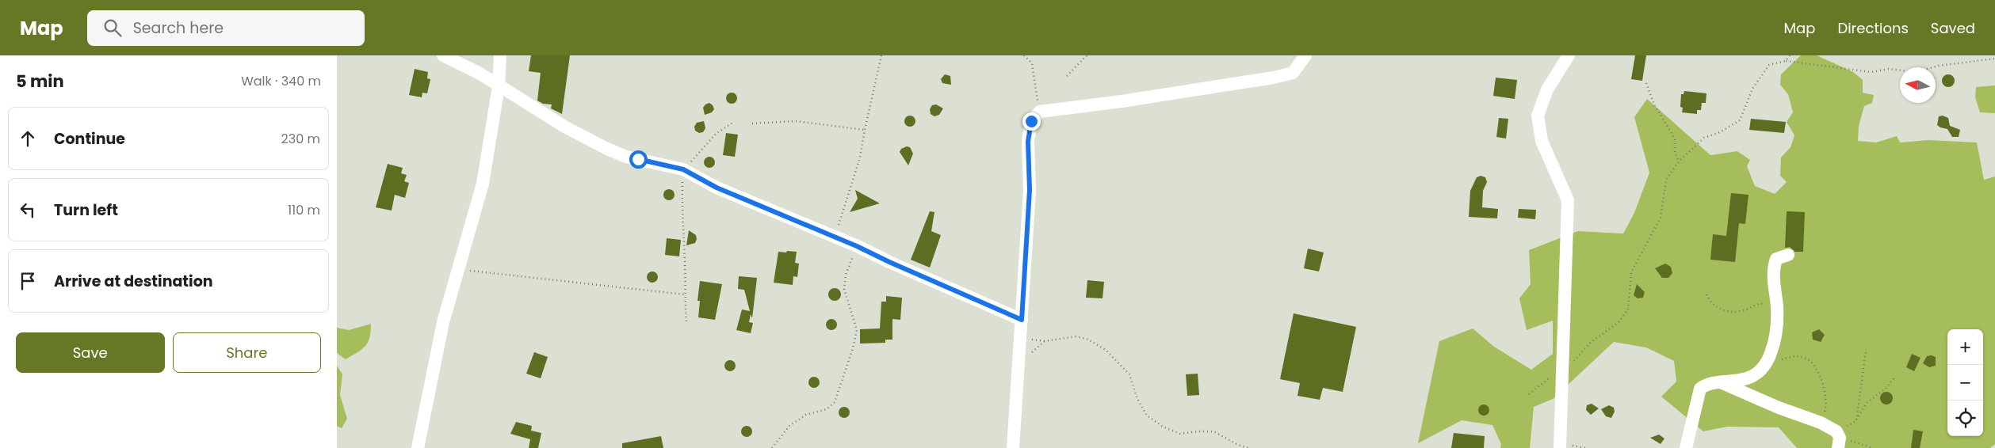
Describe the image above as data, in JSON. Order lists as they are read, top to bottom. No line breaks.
{"north":"left","page":{"header":"Map","search":"Search here","nav":["Map","Directions","Saved"],"heading":["5 min","Walk · 340 m"],"list":[["Continue","230 m"],["Turn left","110 m"],"Arrive at destination"],"buttons":["Save","Share"],"map_buttons":["+","−"]}}
